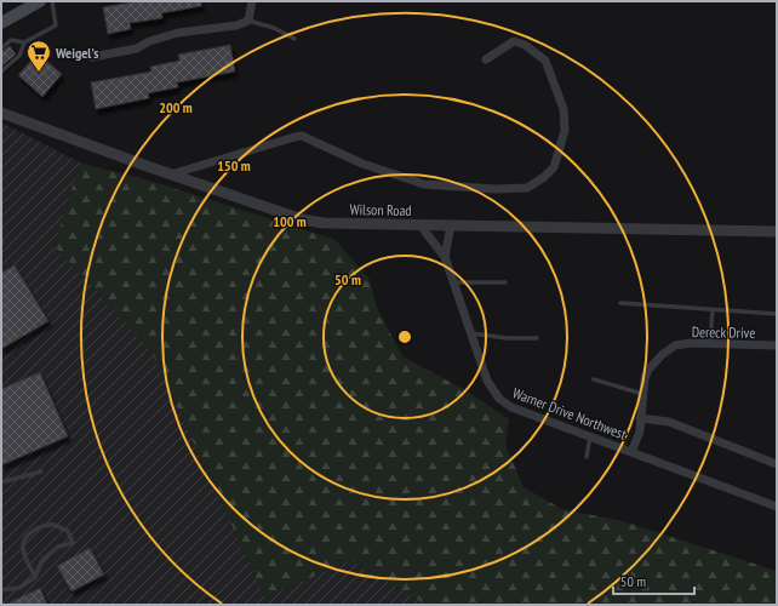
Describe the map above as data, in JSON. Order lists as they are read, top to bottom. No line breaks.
{"streets":{"street":["Wilson Road","Dereck Drive","Warner Drive Northwest"]},"crossings":[["Wilson Road","Warner Drive Northwest"],["Dereck Drive","Warner Drive Northwest"]],"places":{"supermarket":["Weigel's"]},"scale_bar":"50 m","rings":["200 m","150 m","100 m","50 m"]}
